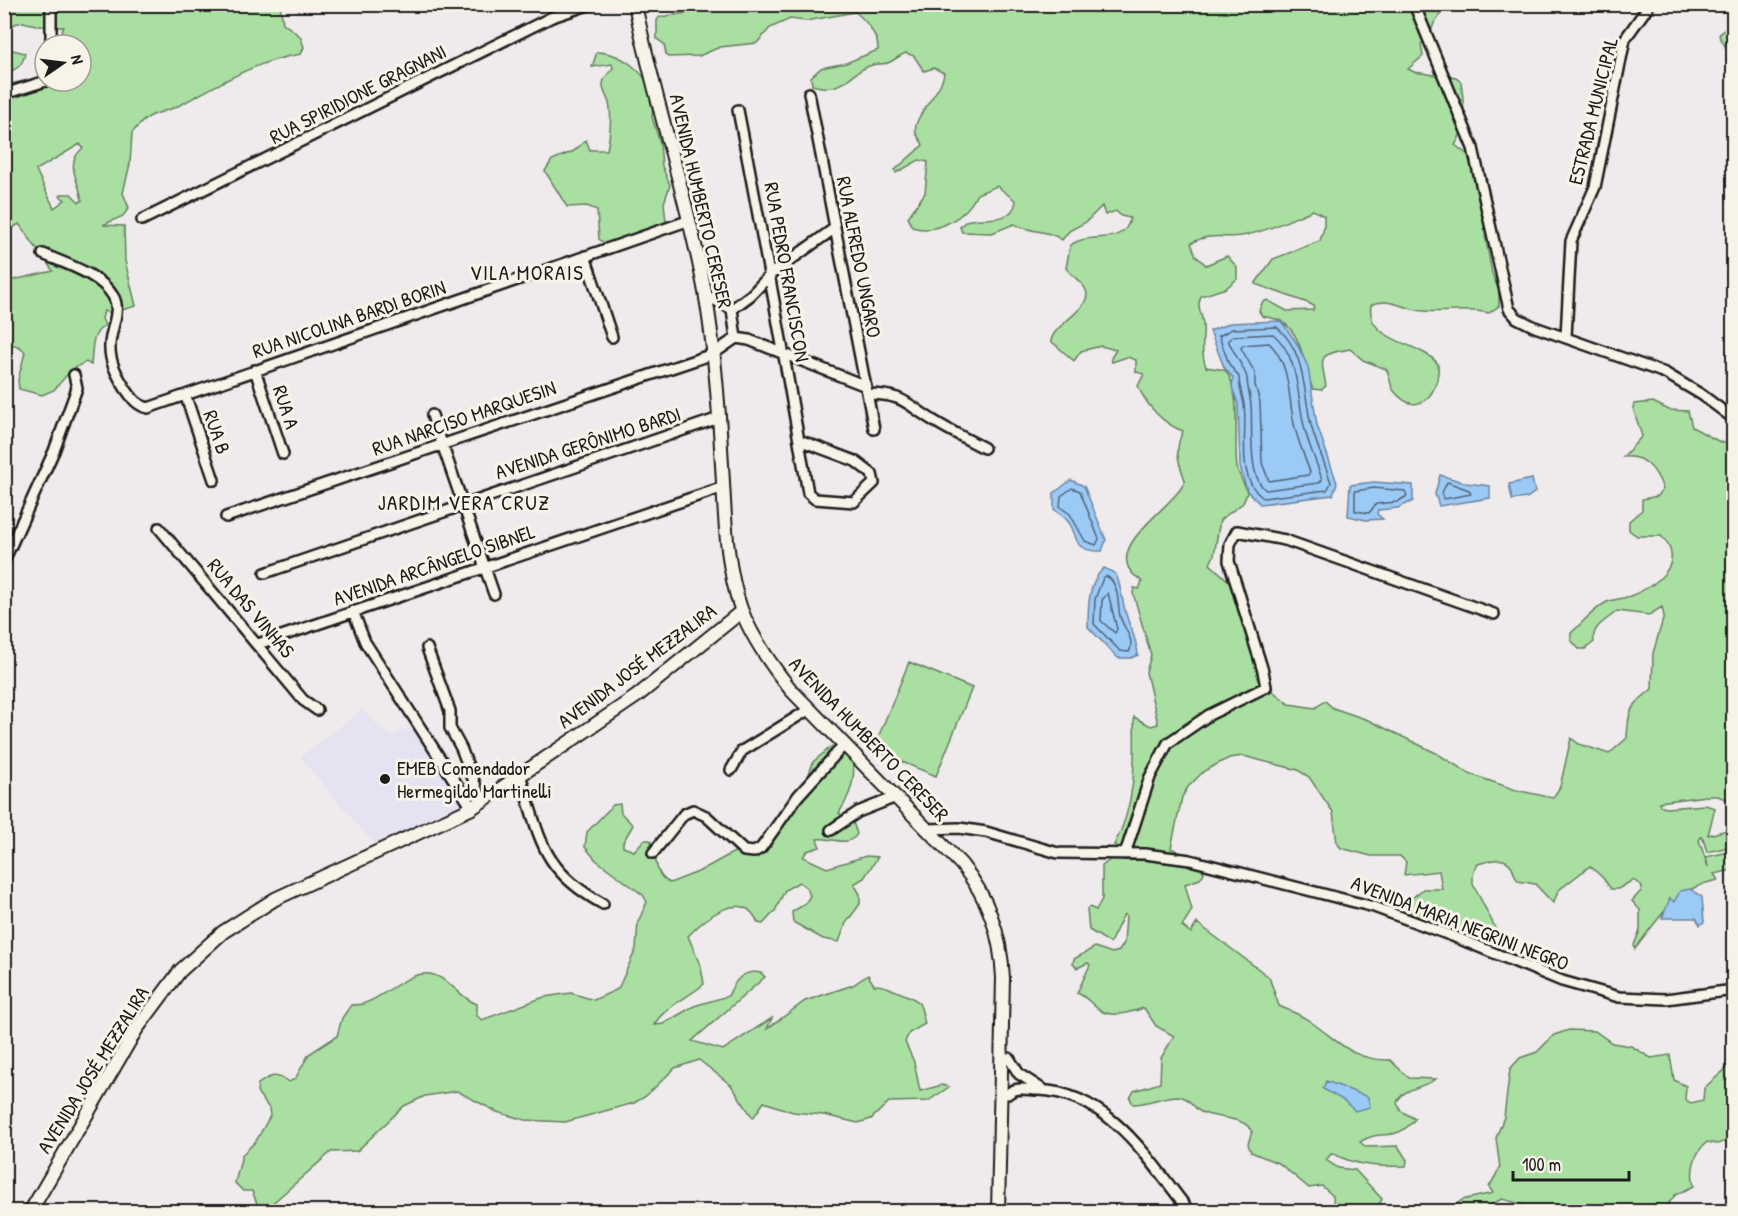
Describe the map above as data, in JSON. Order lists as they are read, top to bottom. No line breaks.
{"streets":{"main road":["AVENIDA HUMBERTO CERESER","AVENIDA JOSÉ MEZZALIRA"],"street":["RUA SPIRIDIONE GRAGNANI","ESTRADA MUNICIPAL","RUA ALFREDO UNGARO","RUA PEDRO FRANCISCON","RUA NICOLINA BARDI BORIN","RUA A","RUA NARCISO MARQUESIN","RUA B","AVENIDA GERÔNIMO BARDI","AVENIDA ARCÂNGELO SIBNEL","RUA DAS VINHAS","AVENIDA MARIA NEGRINI NEGRO"]},"crossings":[["AVENIDA HUMBERTO CERESER","RUA NICOLINA BARDI BORIN"],["AVENIDA HUMBERTO CERESER","RUA NARCISO MARQUESIN"],["AVENIDA HUMBERTO CERESER","AVENIDA GERÔNIMO BARDI"],["AVENIDA HUMBERTO CERESER","AVENIDA ARCÂNGELO SIBNEL"],["AVENIDA HUMBERTO CERESER","AVENIDA JOSÉ MEZZALIRA"],["AVENIDA HUMBERTO CERESER","AVENIDA MARIA NEGRINI NEGRO"],["RUA NICOLINA BARDI BORIN","RUA A"],["RUA NICOLINA BARDI BORIN","RUA B"],["AVENIDA ARCÂNGELO SIBNEL","RUA DAS VINHAS"]],"districts":["VILA MORAIS","JARDIM VERA CRUZ"],"places":["EMEB Comendador Hermegildo Martinelli"],"scale_bar":"100 m","north":"right"}
